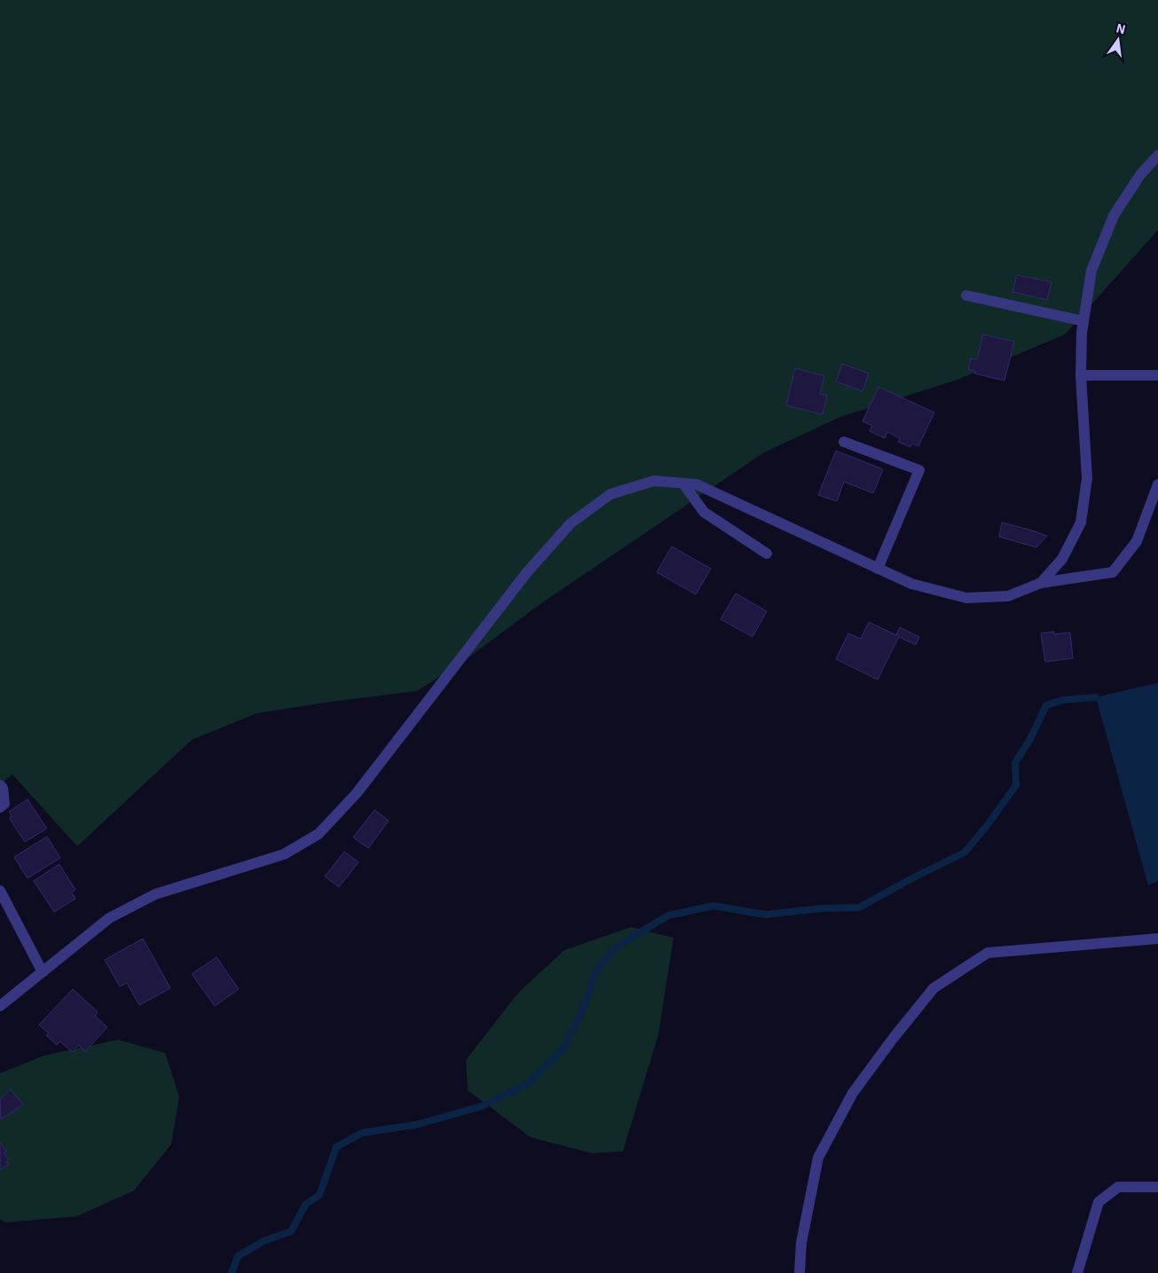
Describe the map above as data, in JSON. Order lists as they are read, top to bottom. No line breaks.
{"north":"top"}
